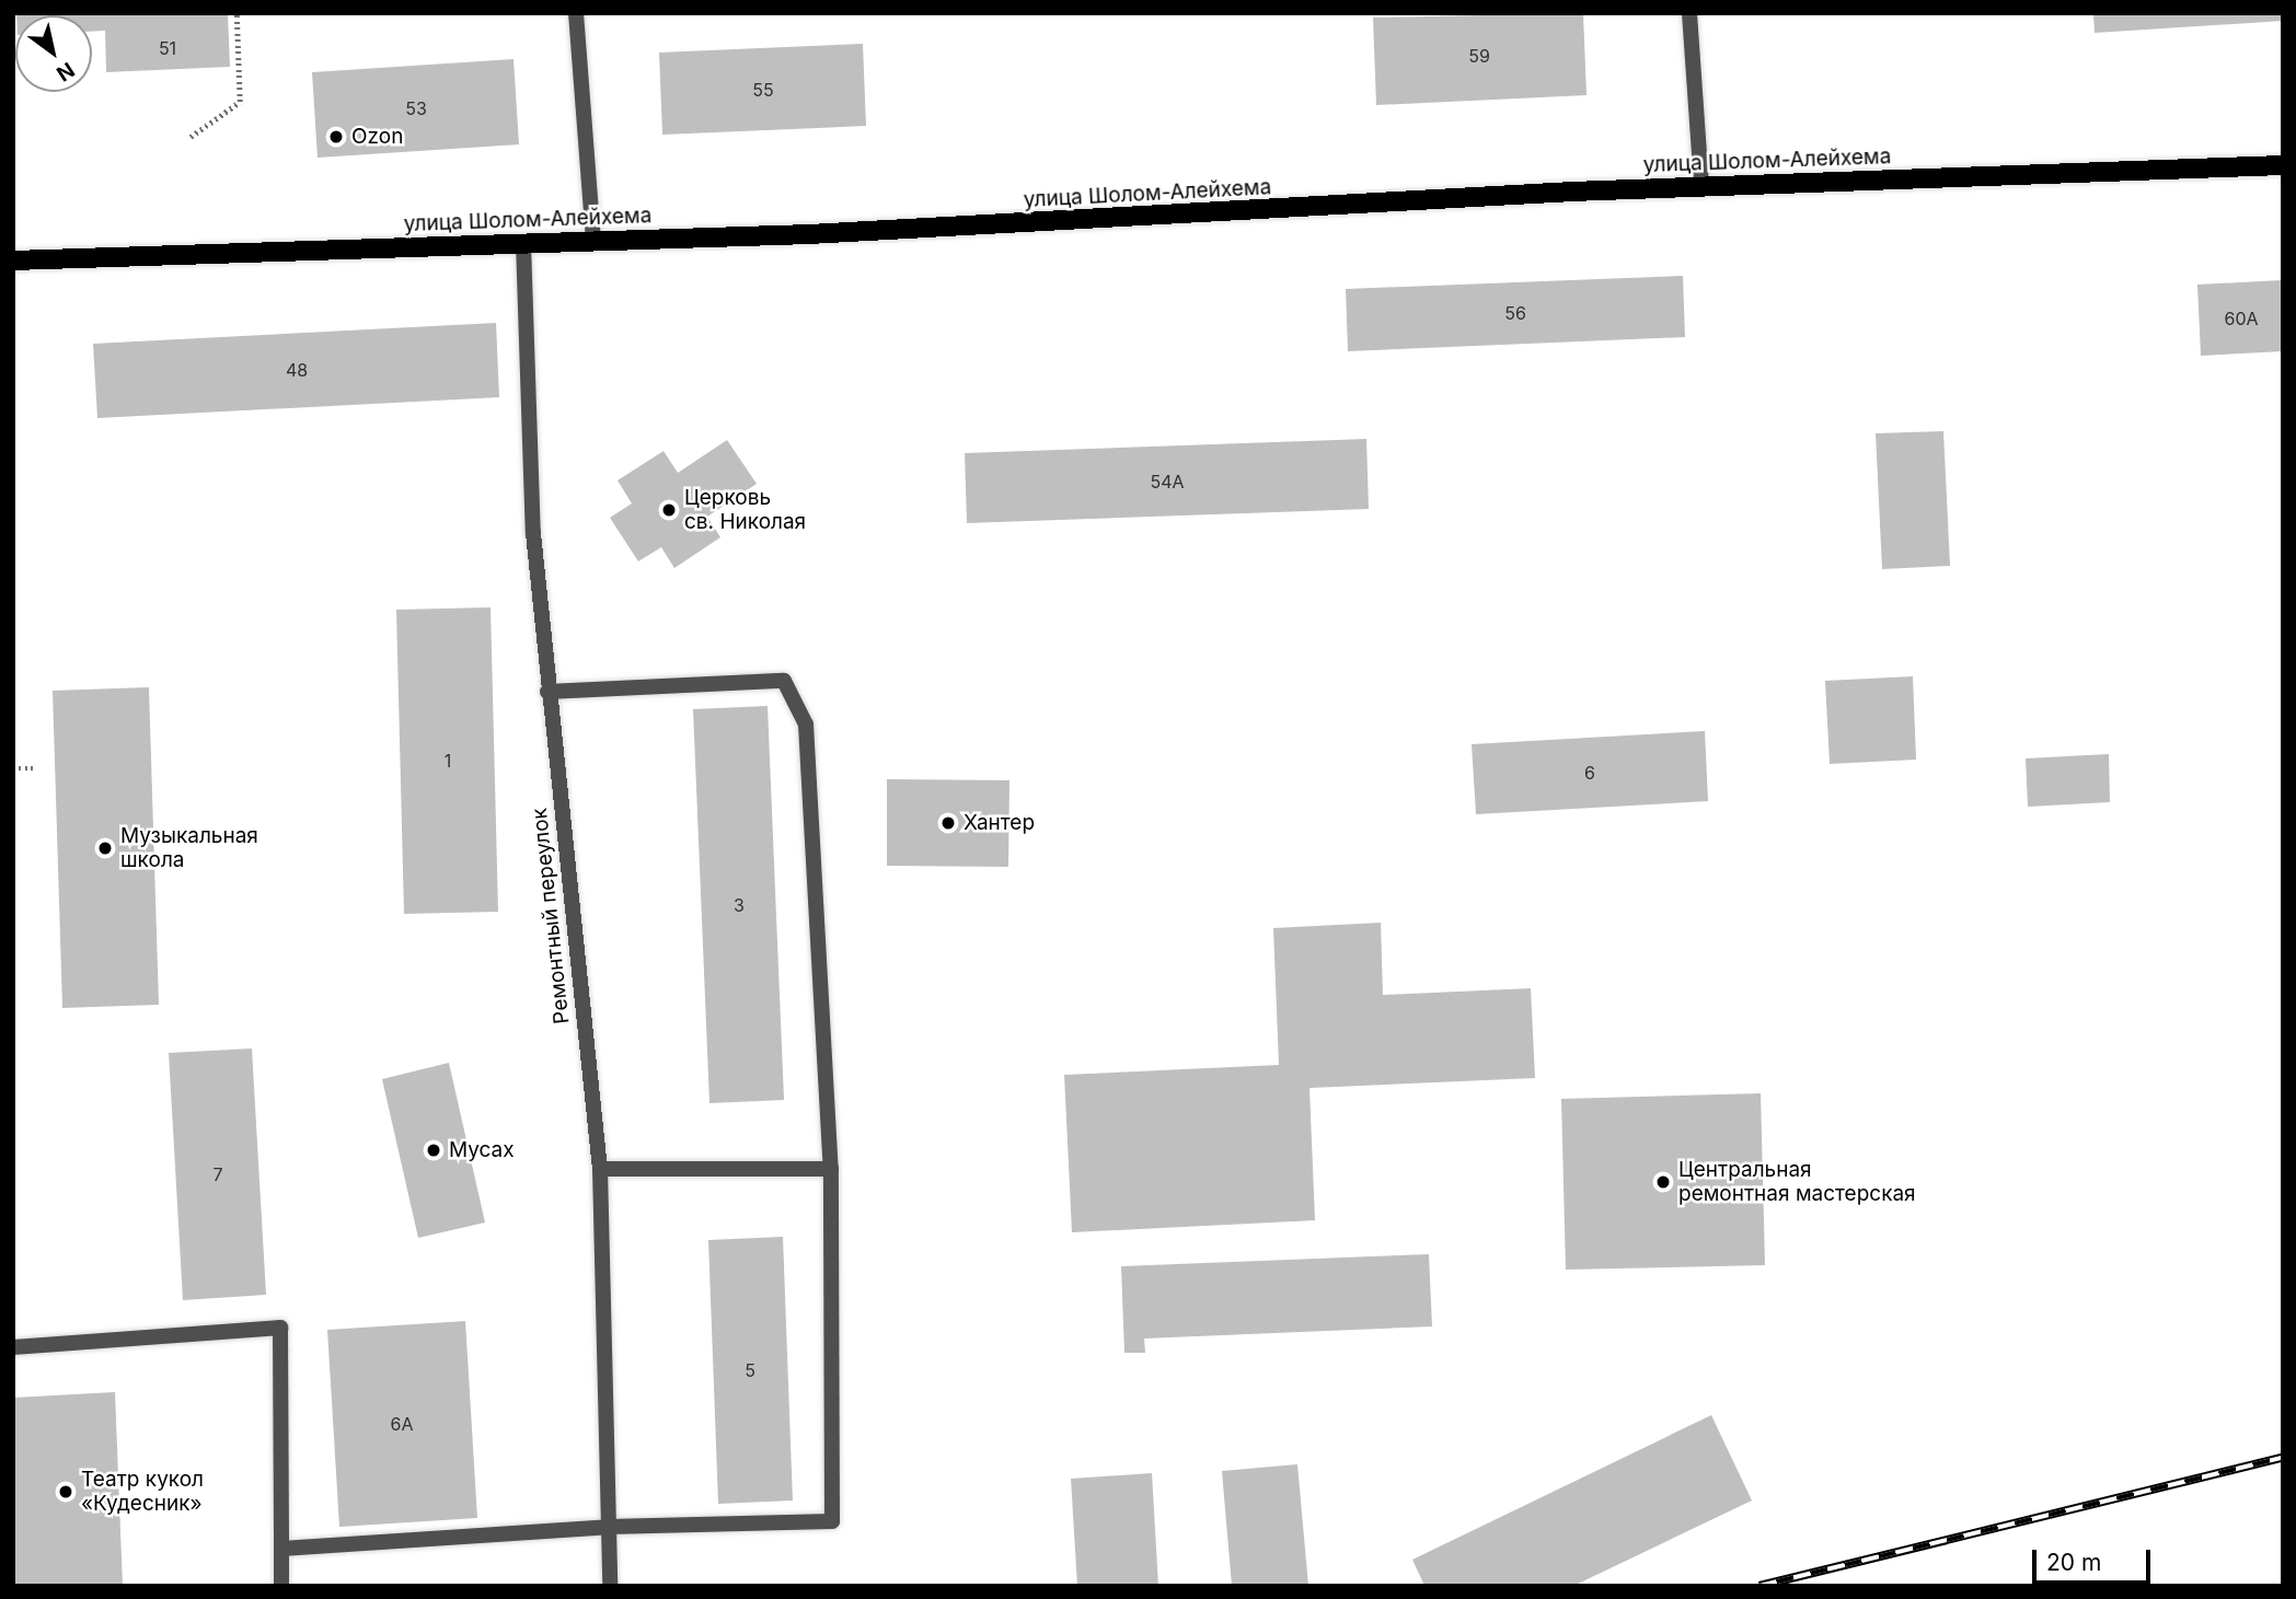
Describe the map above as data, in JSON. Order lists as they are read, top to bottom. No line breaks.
{"streets":{"main road":["улица Шолом-Алейхема"],"street":["Ремонтный переулок"]},"crossings":[["улица Шолом-Алейхема","Ремонтный переулок"]],"places":["Ozon","Церковь св. Николая","Хантер","Музыкальная школа","Мусах","Центральная ремонтная мастерская","Театр кукол «Кудесник»"],"house_numbers":["51","59","55","53","56","60А","48","54А","1","6","3","7","5","6А"],"scale_bar":"20 m","north":"bottom right"}
